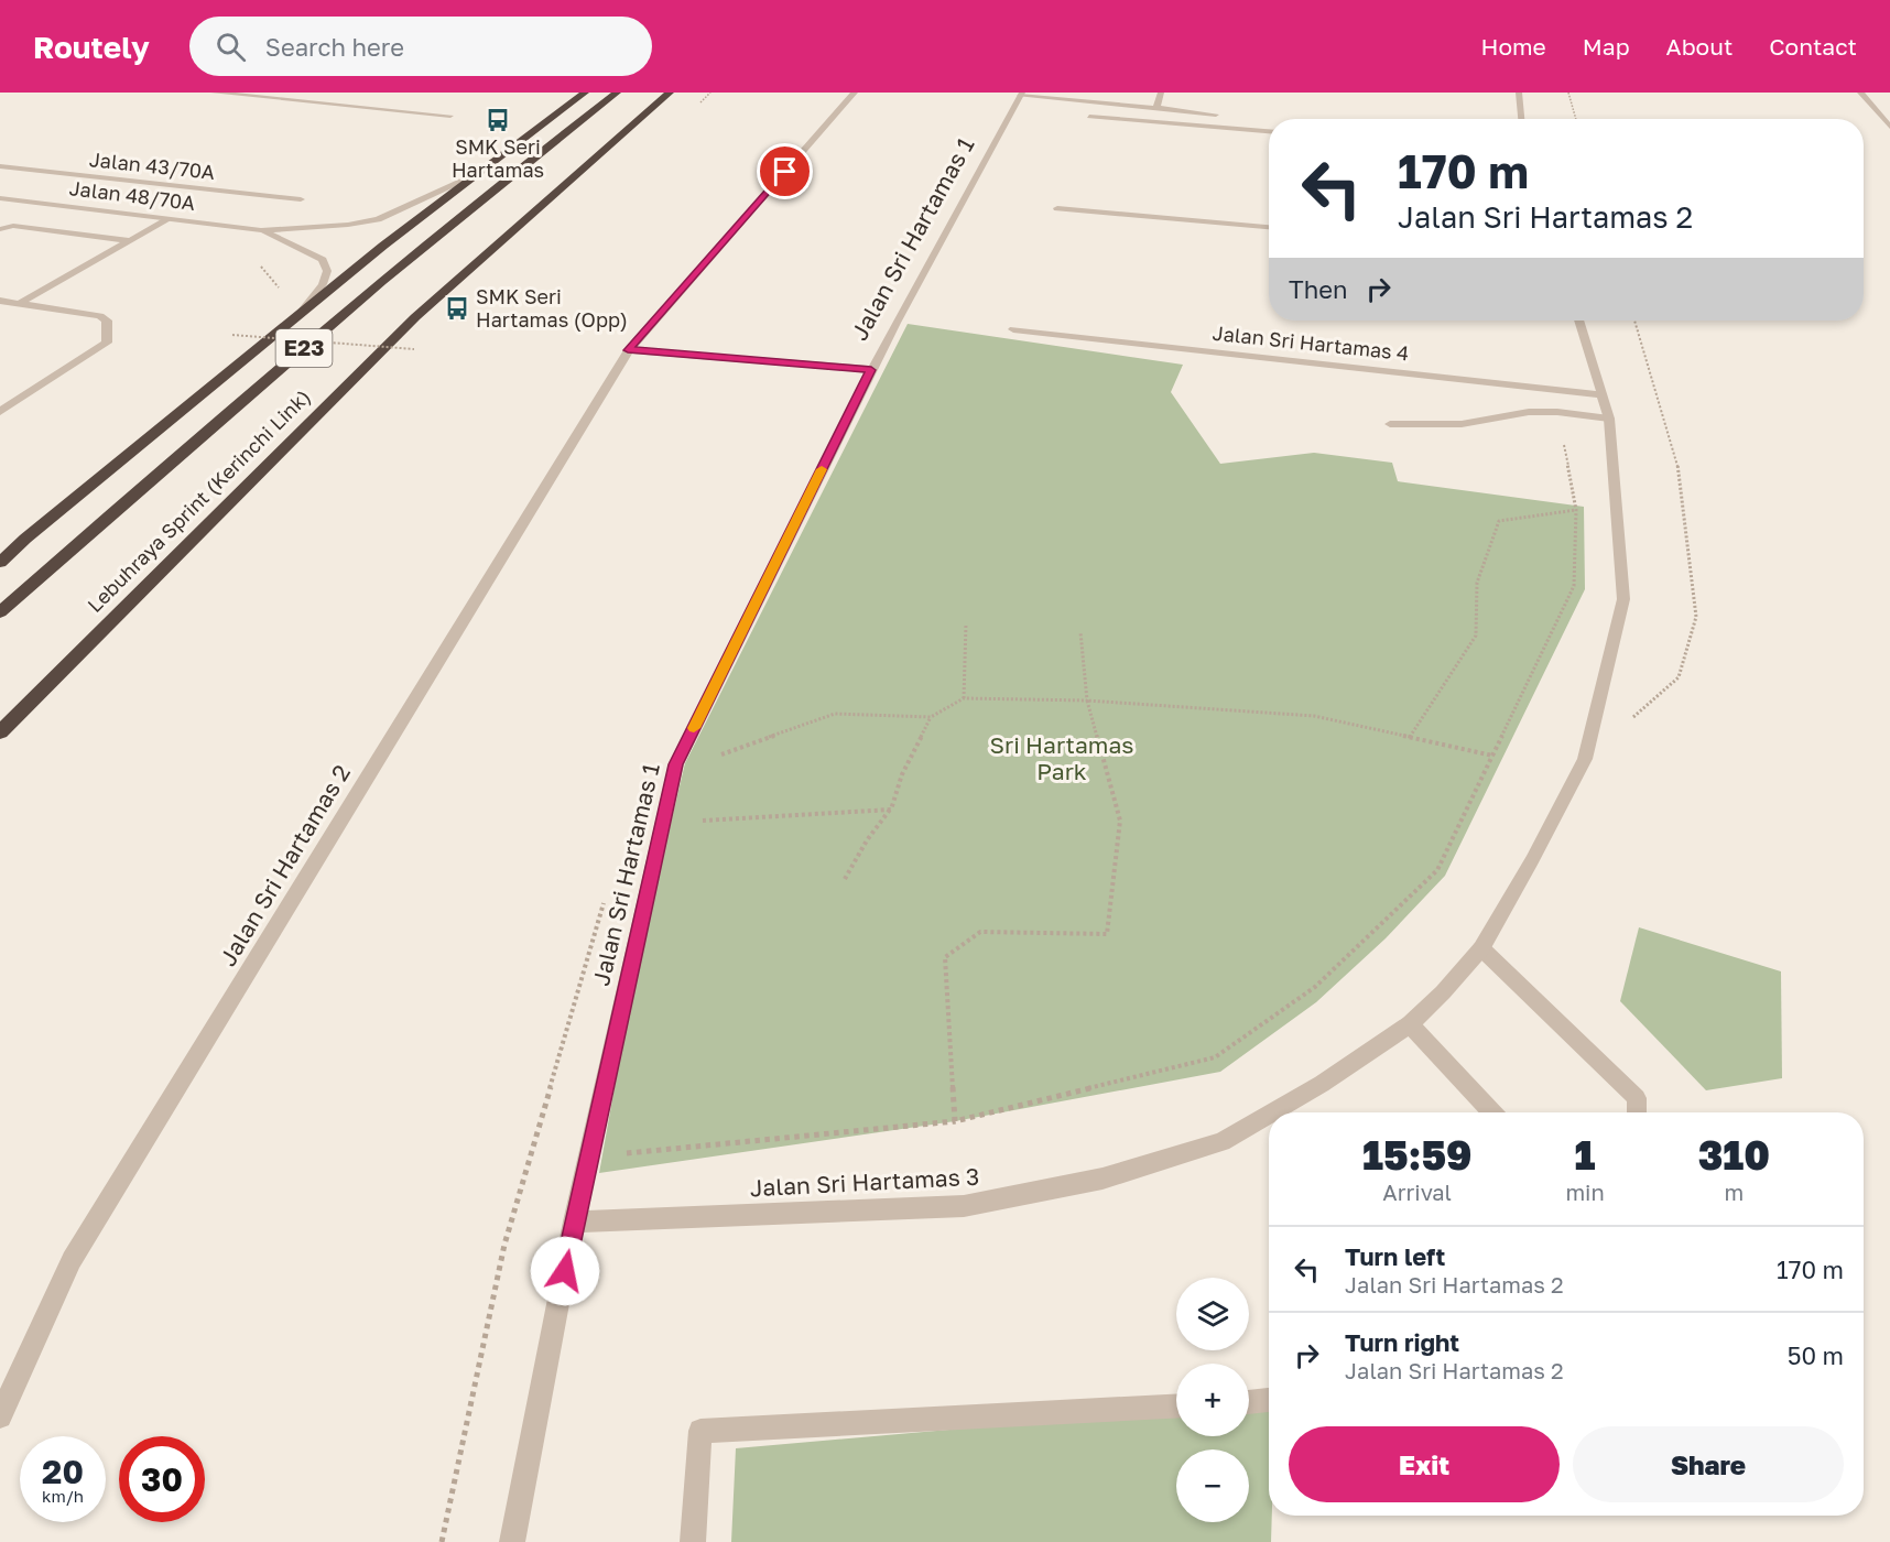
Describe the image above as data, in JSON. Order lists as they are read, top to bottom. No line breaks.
{"streets":{"highway":["E23","Lebuhraya Sprint (Kerinchi Link)"],"street":["Jalan 43/70A","Jalan 48/70A","Jalan Sri Hartamas 1","Jalan Sri Hartamas 4","Jalan Sri Hartamas 2","Jalan Sri Hartamas 3"]},"crossings":[["Jalan Sri Hartamas 1","Jalan Sri Hartamas 3"],["Jalan Sri Hartamas 4","Jalan Sri Hartamas 3"]],"parks":["Sri Hartamas Park"],"places":{"bus stop":["SMK Seri Hartamas","SMK Seri Hartamas (Opp)"]},"page":{"header":"Routely","search":"Search here","nav":["Home","Map","About","Contact"],"turn":["170 m","Jalan Sri Hartamas 2"],"then":"Then","eta":["15:59","Arrival","1","min","310","m"],"list":[{"name":"Turn left","note":"Jalan Sri Hartamas 2","value":"170 m"},{"name":"Turn right","note":"Jalan Sri Hartamas 2","value":"50 m"}],"map_buttons":["+","−"],"buttons":["Exit","Share"],"speed":"20 km/h","limit":"30"}}
